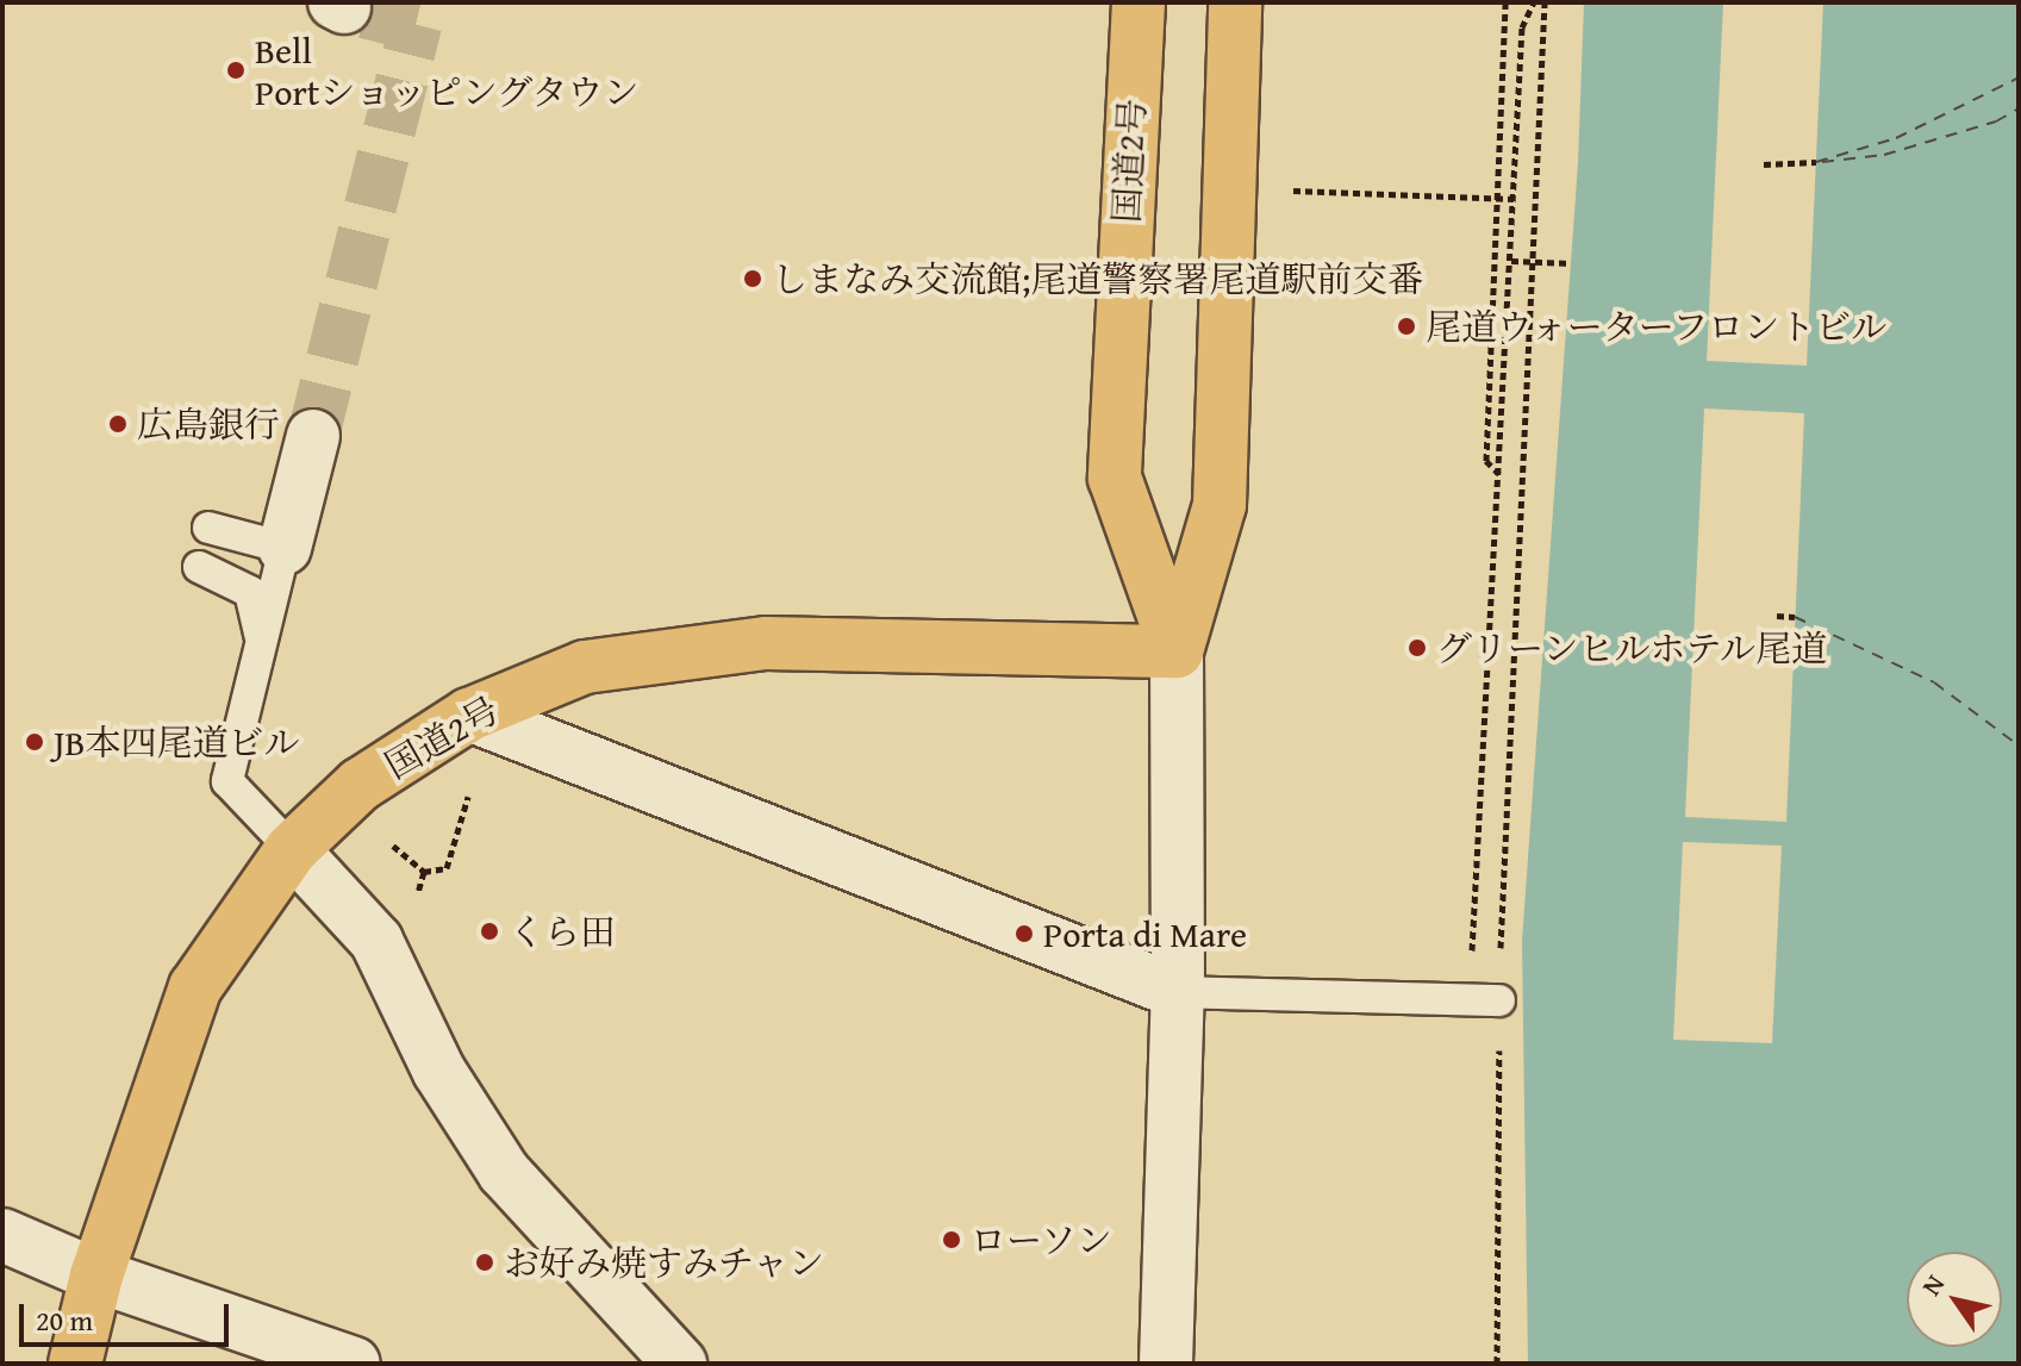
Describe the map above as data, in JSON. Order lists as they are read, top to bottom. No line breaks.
{"streets":{"highway":["国道2号"]},"places":["Bell Portショッピングタウン","しまなみ交流館;尾道警察署尾道駅前交番","尾道ウォーターフロントビル","広島銀行","グリーンヒルホテル尾道","JB本四尾道ビル","くら田","Porta di Mare","ローソン","お好み焼すみチャン"],"scale_bar":"20 m","north":"top left"}
